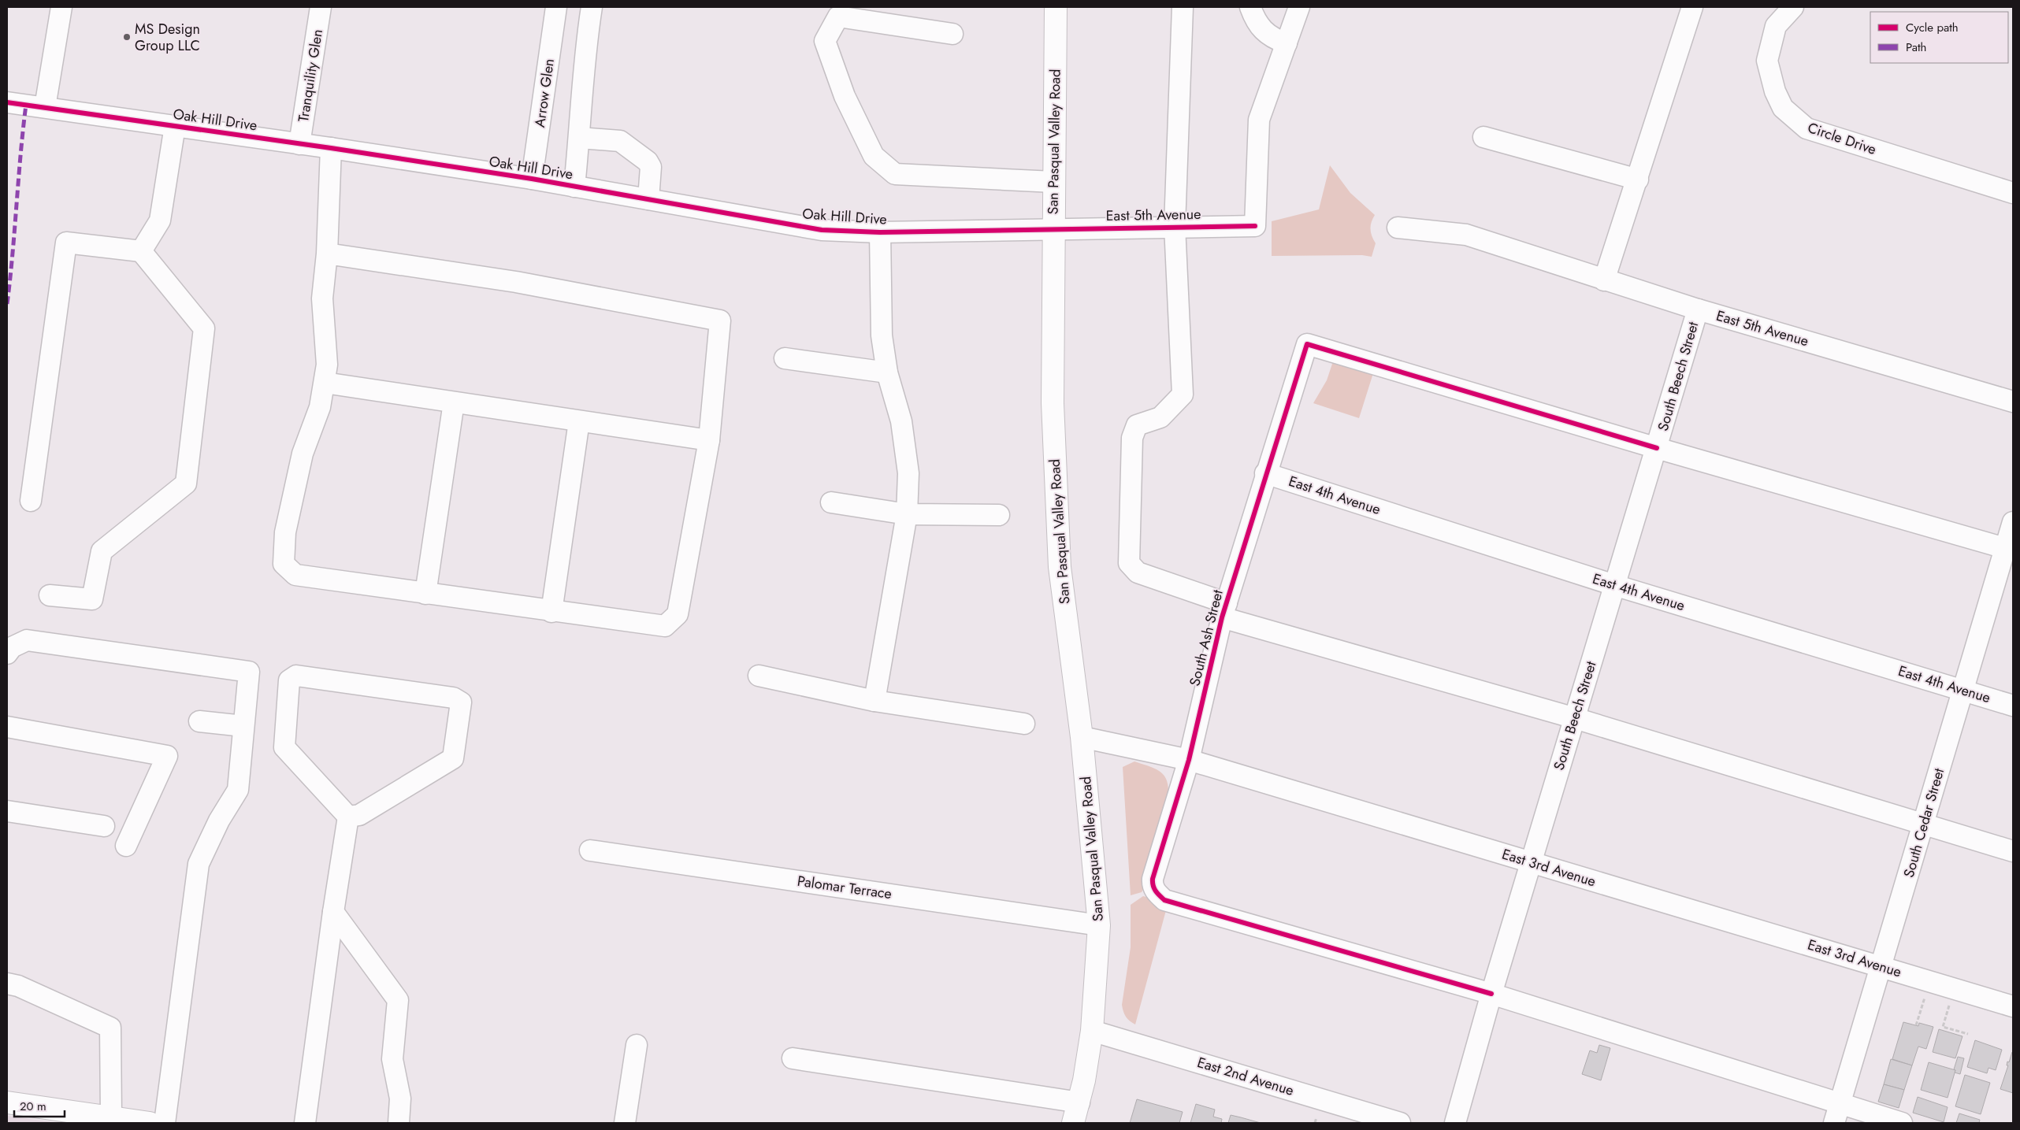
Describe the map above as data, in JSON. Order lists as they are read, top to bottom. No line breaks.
{"streets":{"main road":["San Pasqual Valley Road"],"street":["Tranquility Glen","Arrow Glen","Oak Hill Drive","Circle Drive","East 5th Avenue","South Beech Street","East 4th Avenue","South Ash Street","South Cedar Street","East 3rd Avenue","Palomar Terrace","East 2nd Avenue"]},"crossings":[["Tranquility Glen","Oak Hill Drive"],["Arrow Glen","Oak Hill Drive"],["Oak Hill Drive","San Pasqual Valley Road"],["Oak Hill Drive","East 5th Avenue"],["San Pasqual Valley Road","East 5th Avenue"],["San Pasqual Valley Road","East 3rd Avenue"],["San Pasqual Valley Road","Palomar Terrace"],["San Pasqual Valley Road","East 2nd Avenue"],["East 5th Avenue","South Beech Street"],["South Beech Street","East 4th Avenue"],["South Beech Street","South Ash Street"],["South Beech Street","East 3rd Avenue"],["East 4th Avenue","South Ash Street"],["East 4th Avenue","South Cedar Street"],["South Ash Street","East 3rd Avenue"],["South Cedar Street","East 3rd Avenue"]],"places":["MS Design Group LLC"],"legend":["Cycle path","Path"],"scale_bar":"20 m"}
